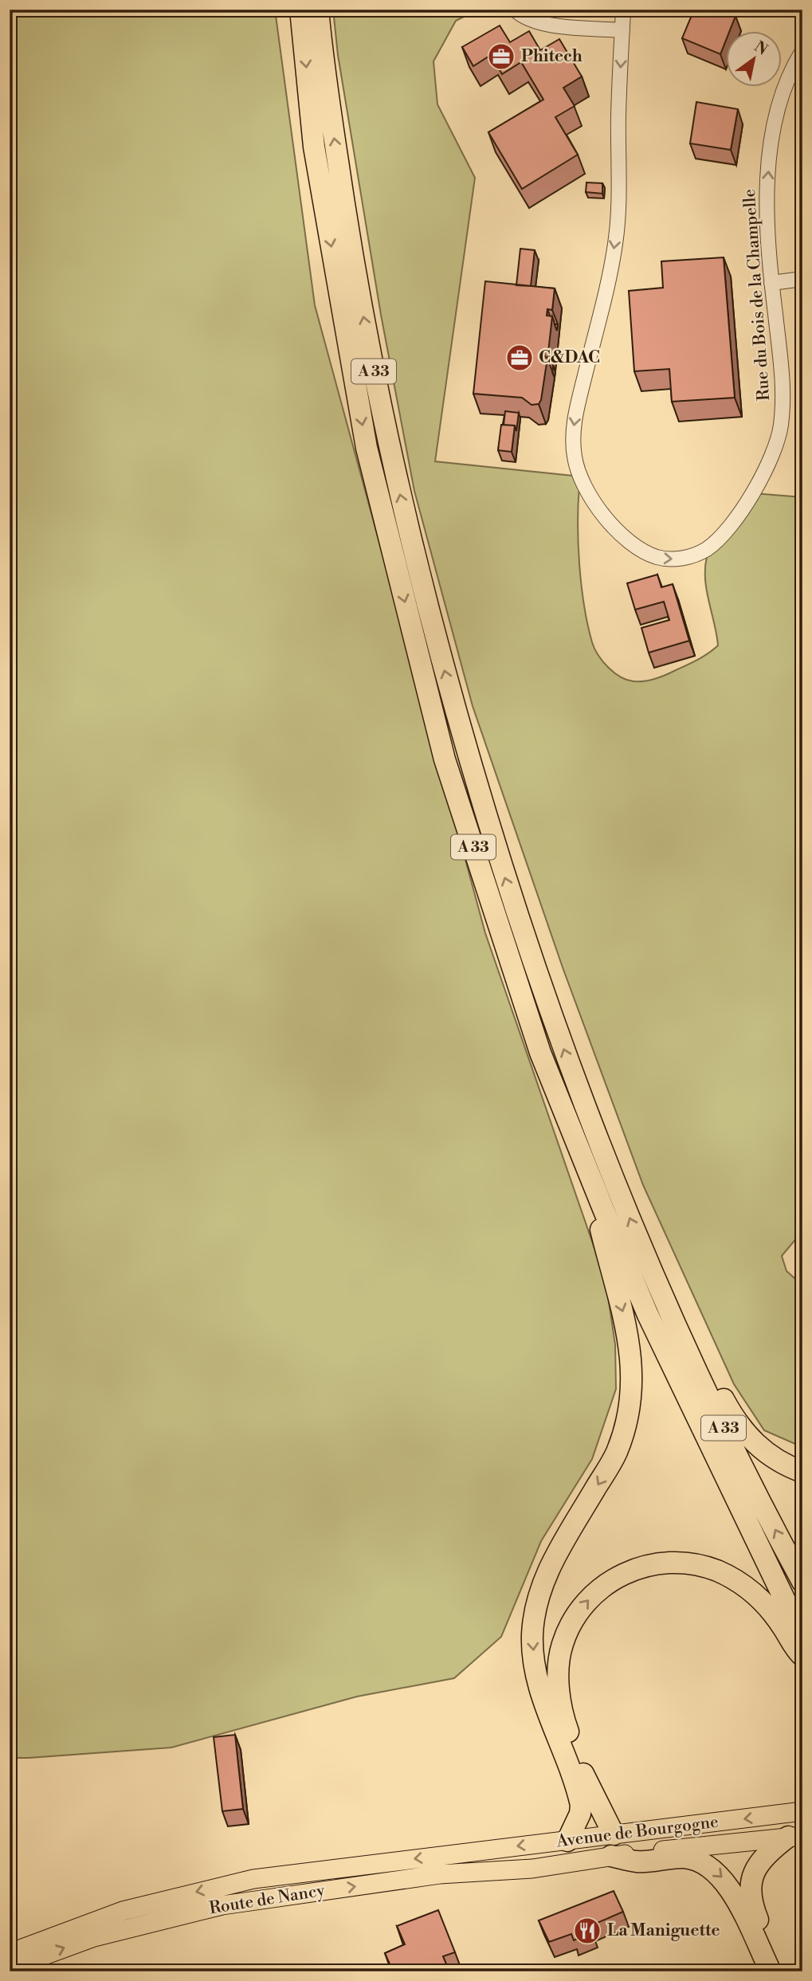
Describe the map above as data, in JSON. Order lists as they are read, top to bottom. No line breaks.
{"streets":{"highway":["A 33"],"main road":["Avenue de Bourgogne","Route de Nancy"],"street":["Rue du Bois de la Champelle"]},"crossings":[["Avenue de Bourgogne","Route de Nancy"]],"places":{"office":["Phitech","C&DAC"],"restaurant":["La Maniguette"]},"north":"top right"}
